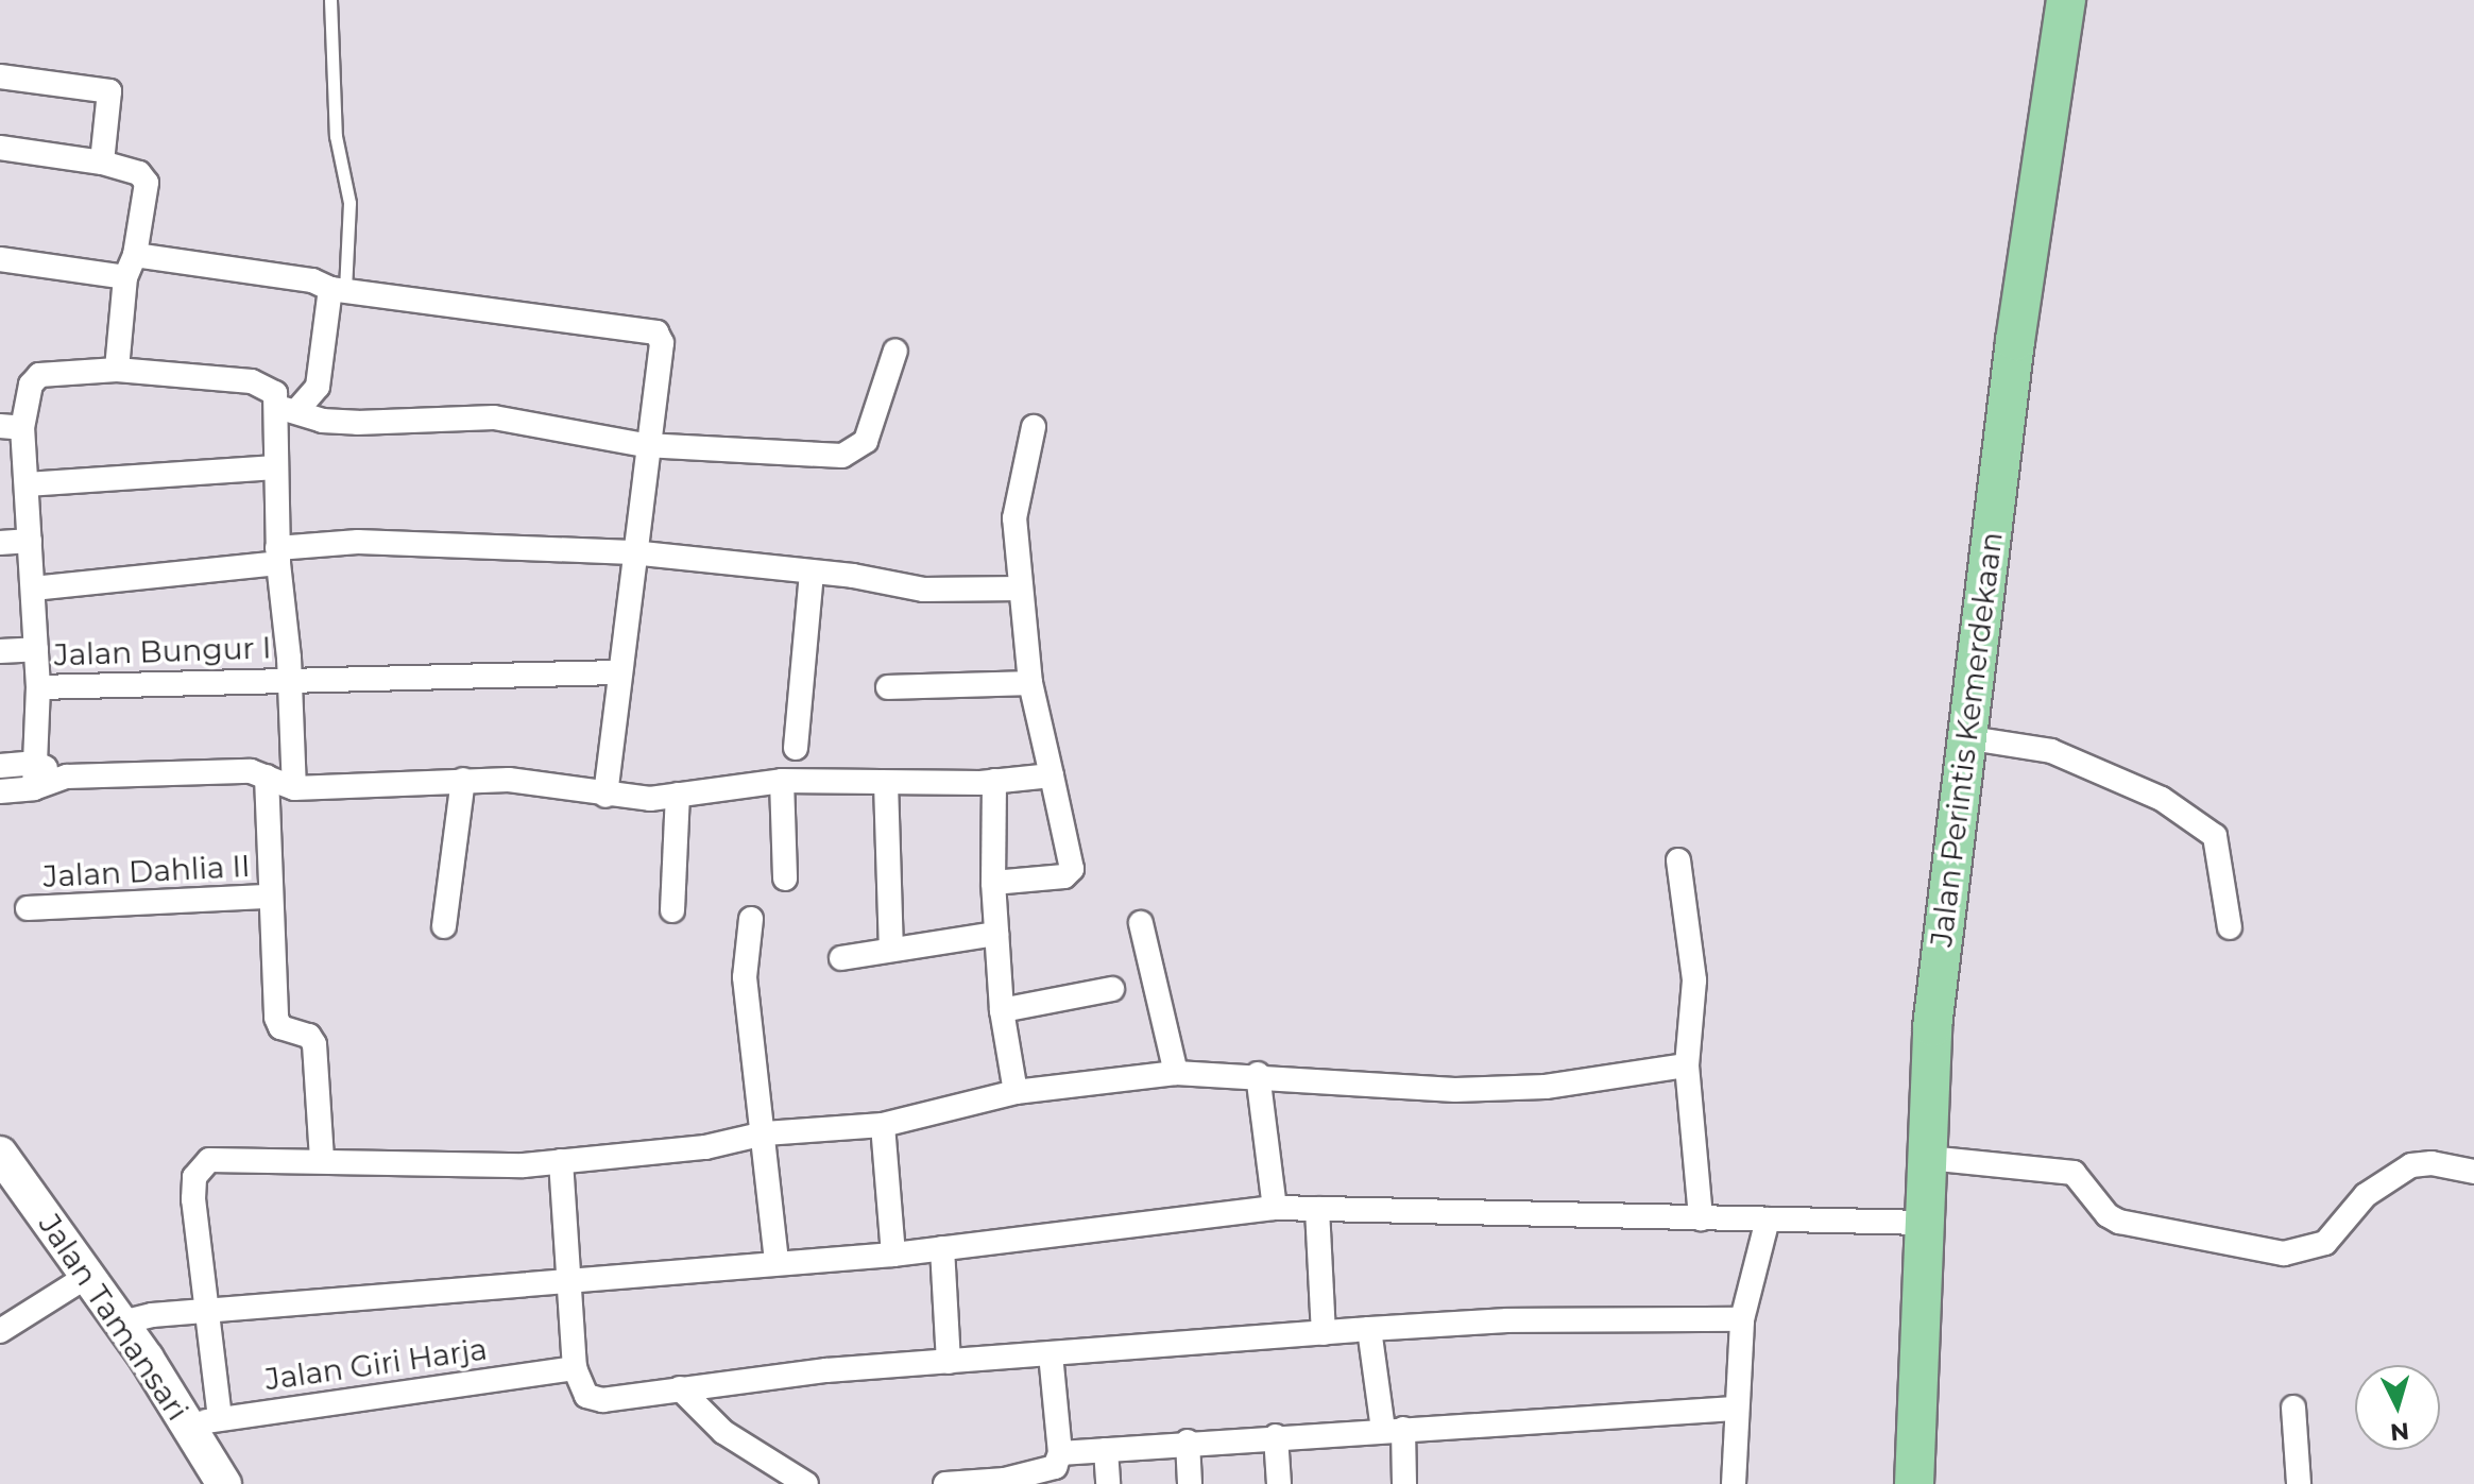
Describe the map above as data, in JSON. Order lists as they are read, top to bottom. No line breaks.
{"streets":{"main road":["Jalan Perintis Kemerdekaan","Jalan Tamansari"],"street":["Jalan Bungur I","Jalan Dahlia II","Jalan Giri Harja"]},"crossings":[["Jalan Tamansari","Jalan Giri Harja"]],"north":"bottom"}
